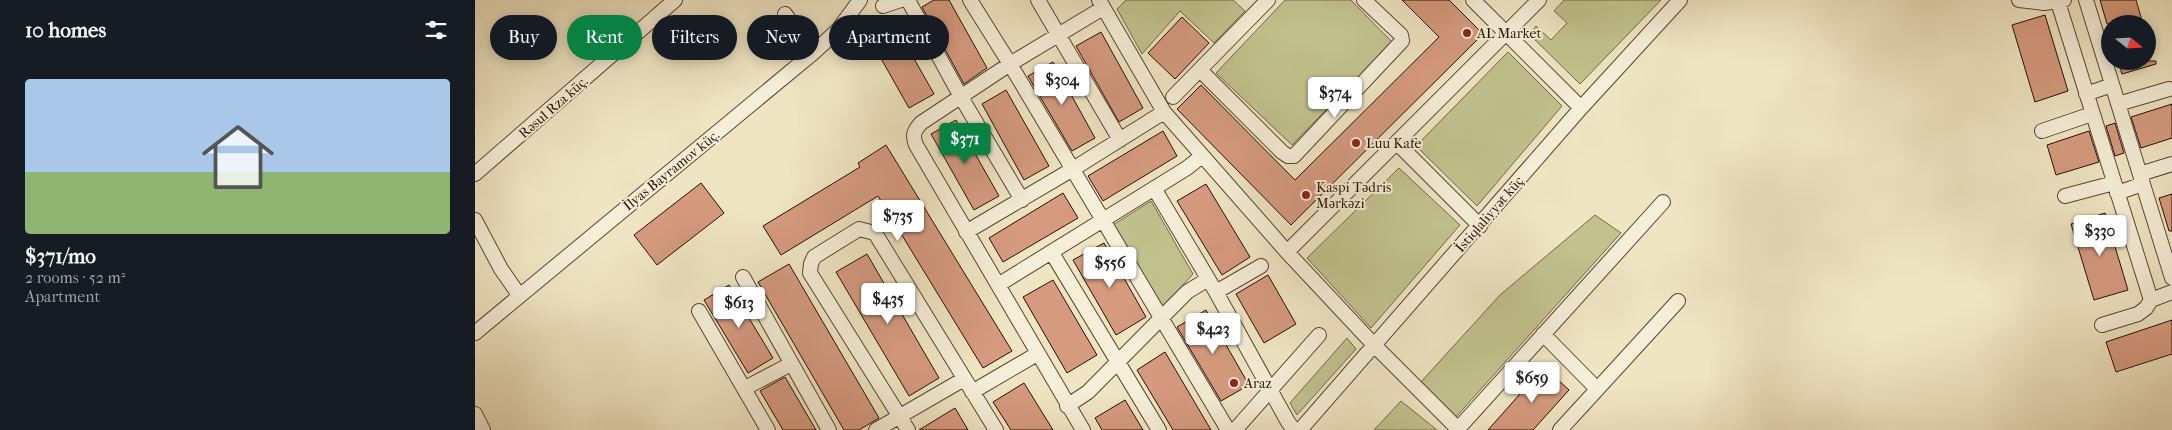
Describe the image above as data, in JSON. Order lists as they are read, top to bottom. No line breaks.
{"streets":{"street":["Rəsul Rza küç.","İlyas Bayramov küç.","İstiqlaliyyət küç"]},"places":["AL Market","Luu Kafe","Kaspi Tədris Mərkəzi","Araz"],"north":"right","page":{"heading":"10 homes","chip":["Buy","Rent","Filters","New","Apartment"],"list":[{"name":"$371/mo","note":"2 rooms · 52 m² · Apartment"}],"price":["$304","$374","$371","$735","$330","$556","$435","$613","$423","$659"]}}
